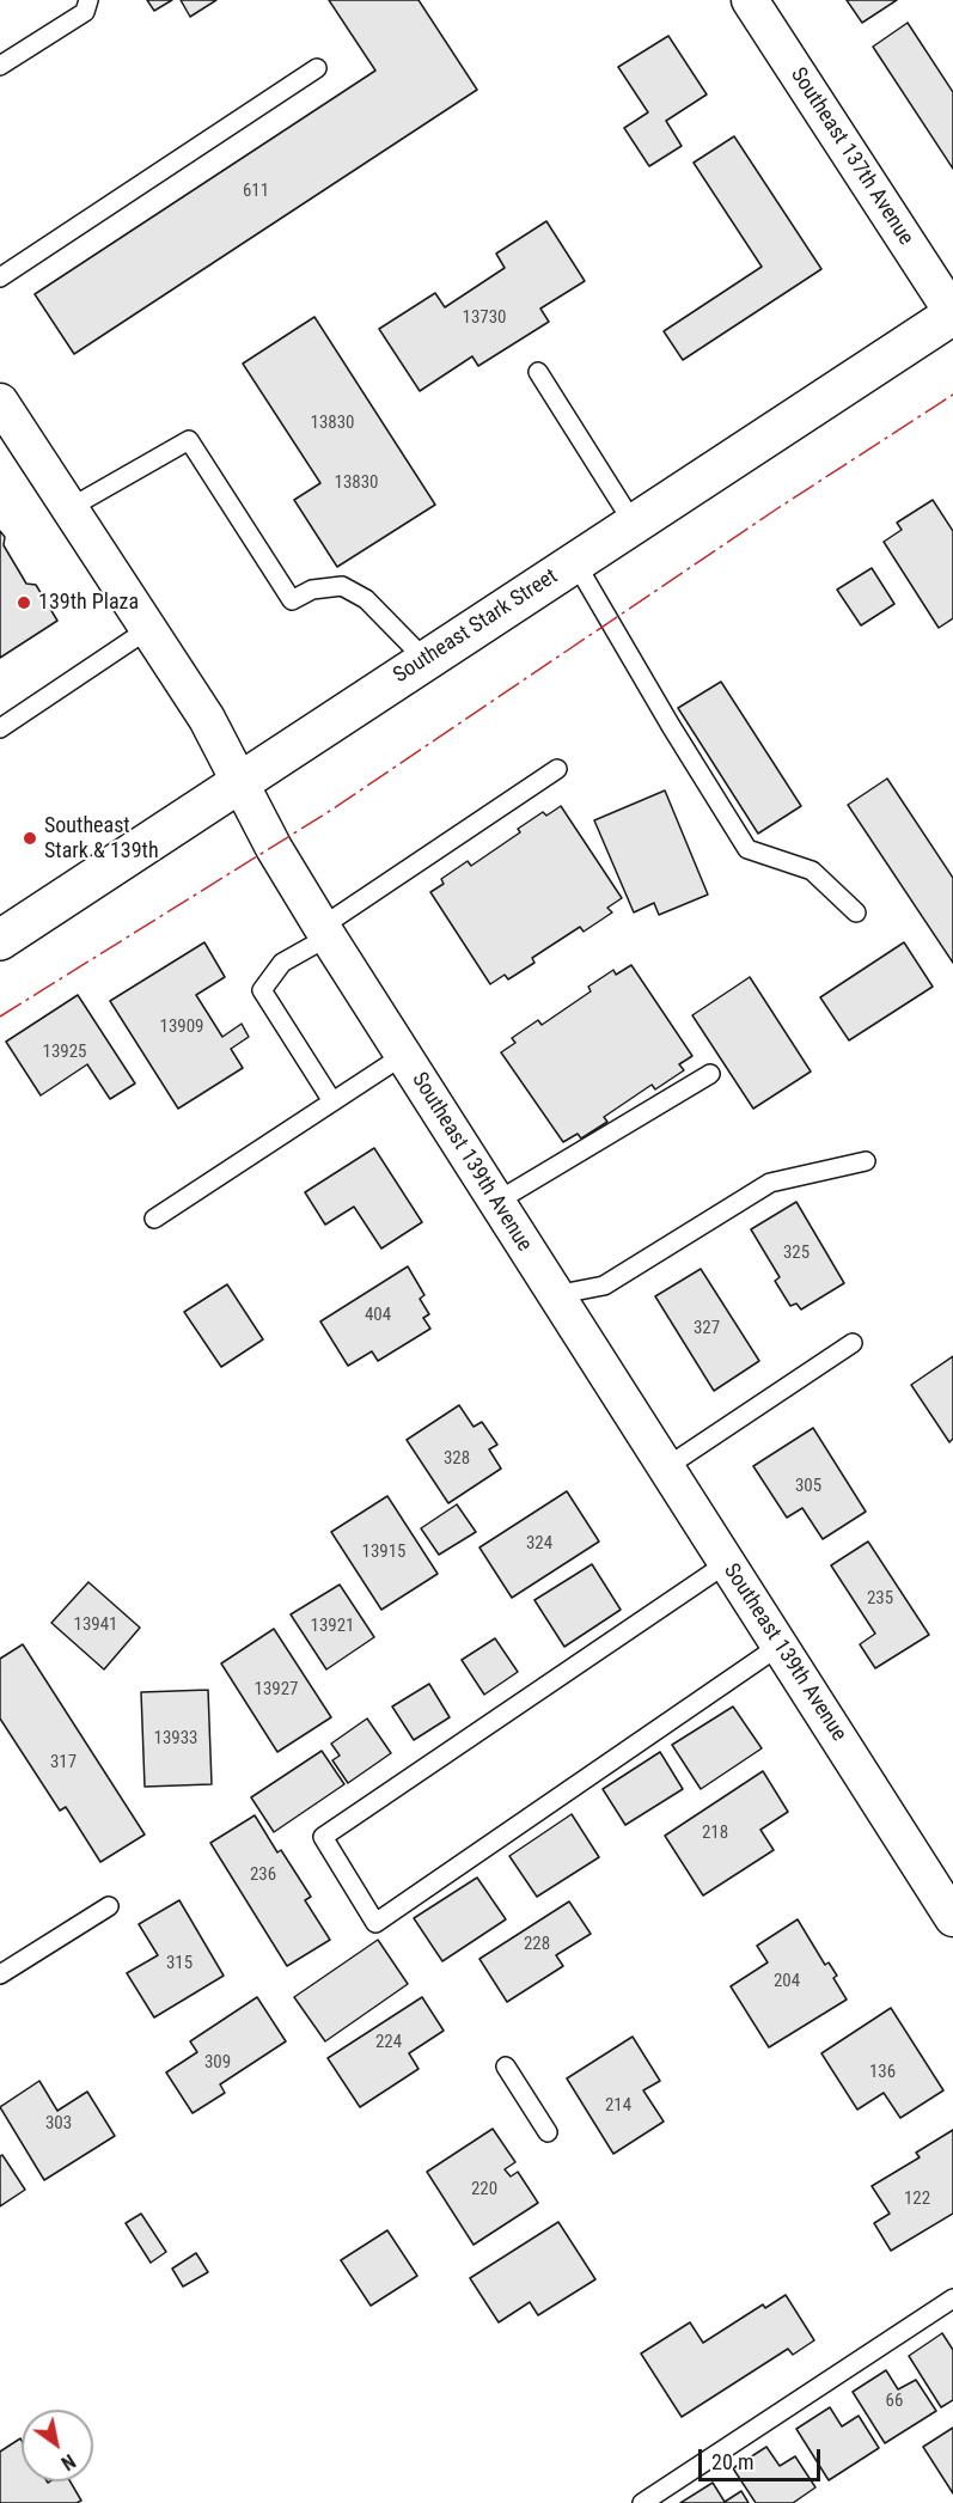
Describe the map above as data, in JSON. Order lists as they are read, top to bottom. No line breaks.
{"streets":{"main road":["Southeast Stark Street"],"street":["Southeast 137th Avenue","Southeast 139th Avenue"]},"crossings":[["Southeast 137th Avenue","Southeast Stark Street"],["Southeast Stark Street","Southeast 139th Avenue"]],"places":["139th Plaza","Southeast Stark & 139th"],"house_numbers":["611","13730","13830","13830","13909","13925","325","404","327","328","305","324","13915","235","13941","13921","13927","13933","317","218","236","228","315","204","224","309","136","214","303","220","122","66"],"scale_bar":"20 m","north":"bottom right"}
